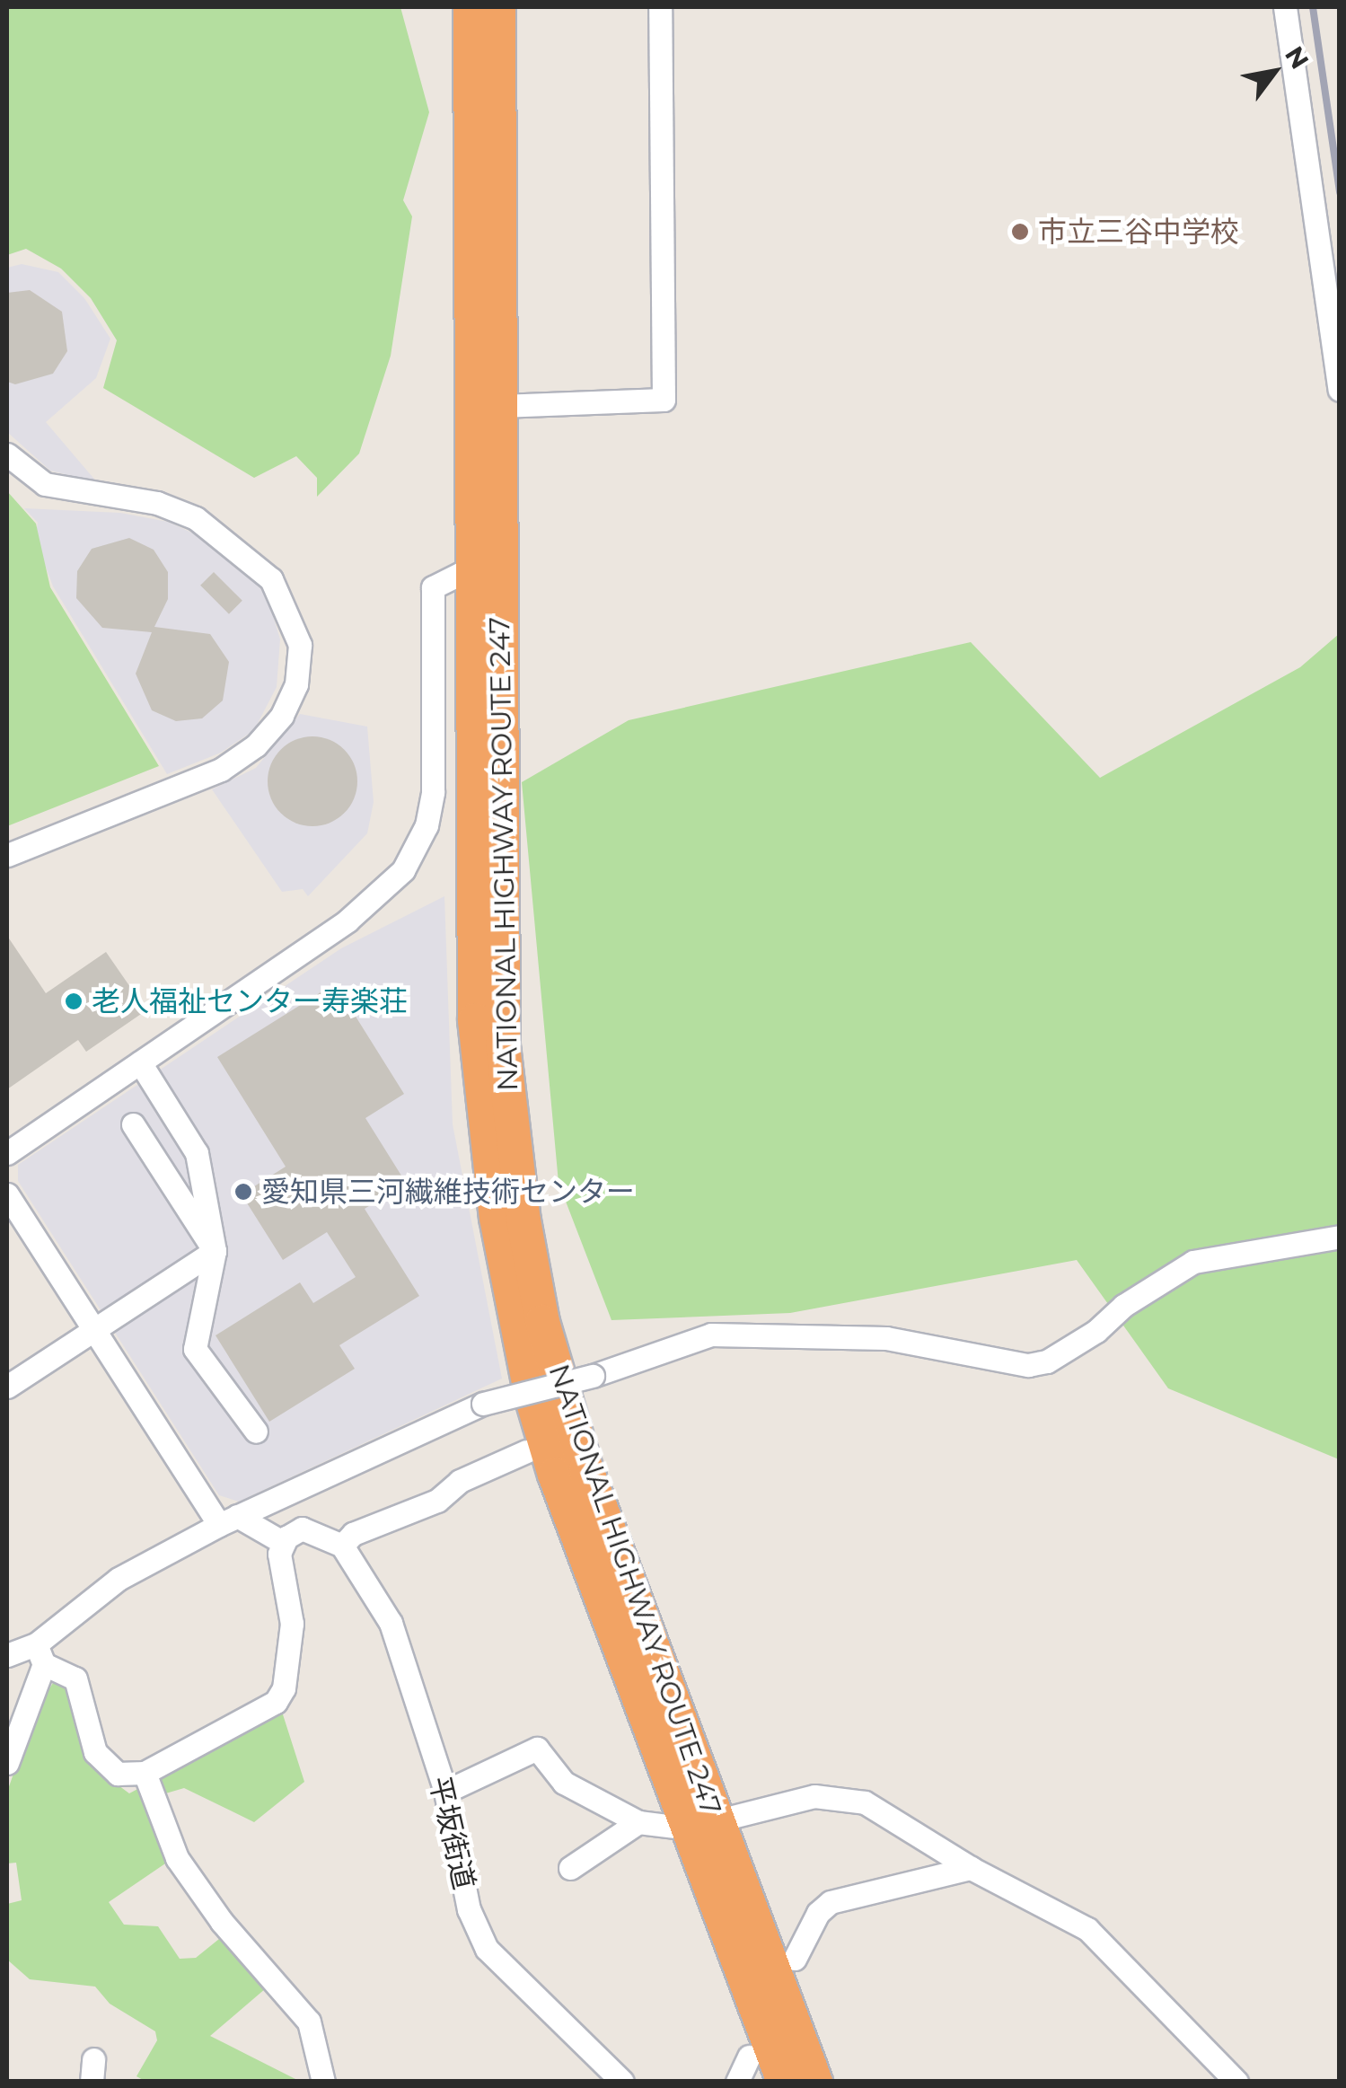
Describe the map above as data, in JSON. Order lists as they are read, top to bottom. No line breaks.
{"streets":{"highway":["NATIONAL HIGHWAY ROUTE 247"],"street":["平坂街道"]},"places":["市立三谷中学校","老人福祉センター寿楽荘","愛知県三河繊維技術センター"],"north":"top right"}
